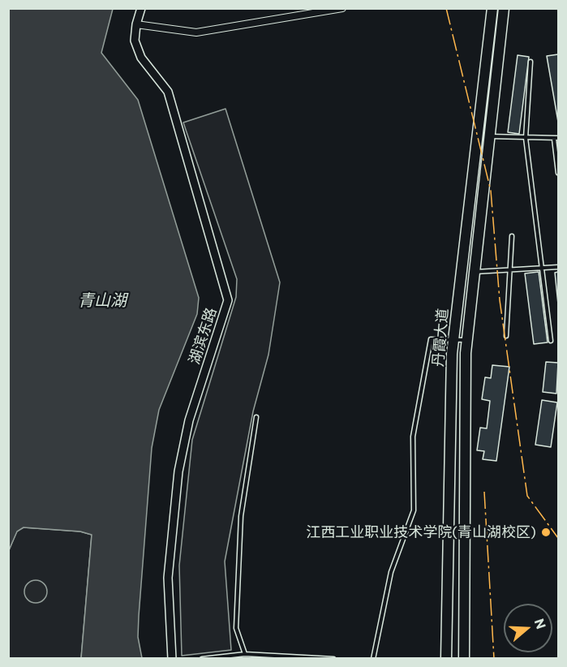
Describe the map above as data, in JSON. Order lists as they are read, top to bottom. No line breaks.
{"streets":{"main road":["丹霞大道"],"street":["湖滨东路"]},"water":["青山湖"],"places":["江西工业职业技术学院(青山湖校区)"],"north":"right"}
